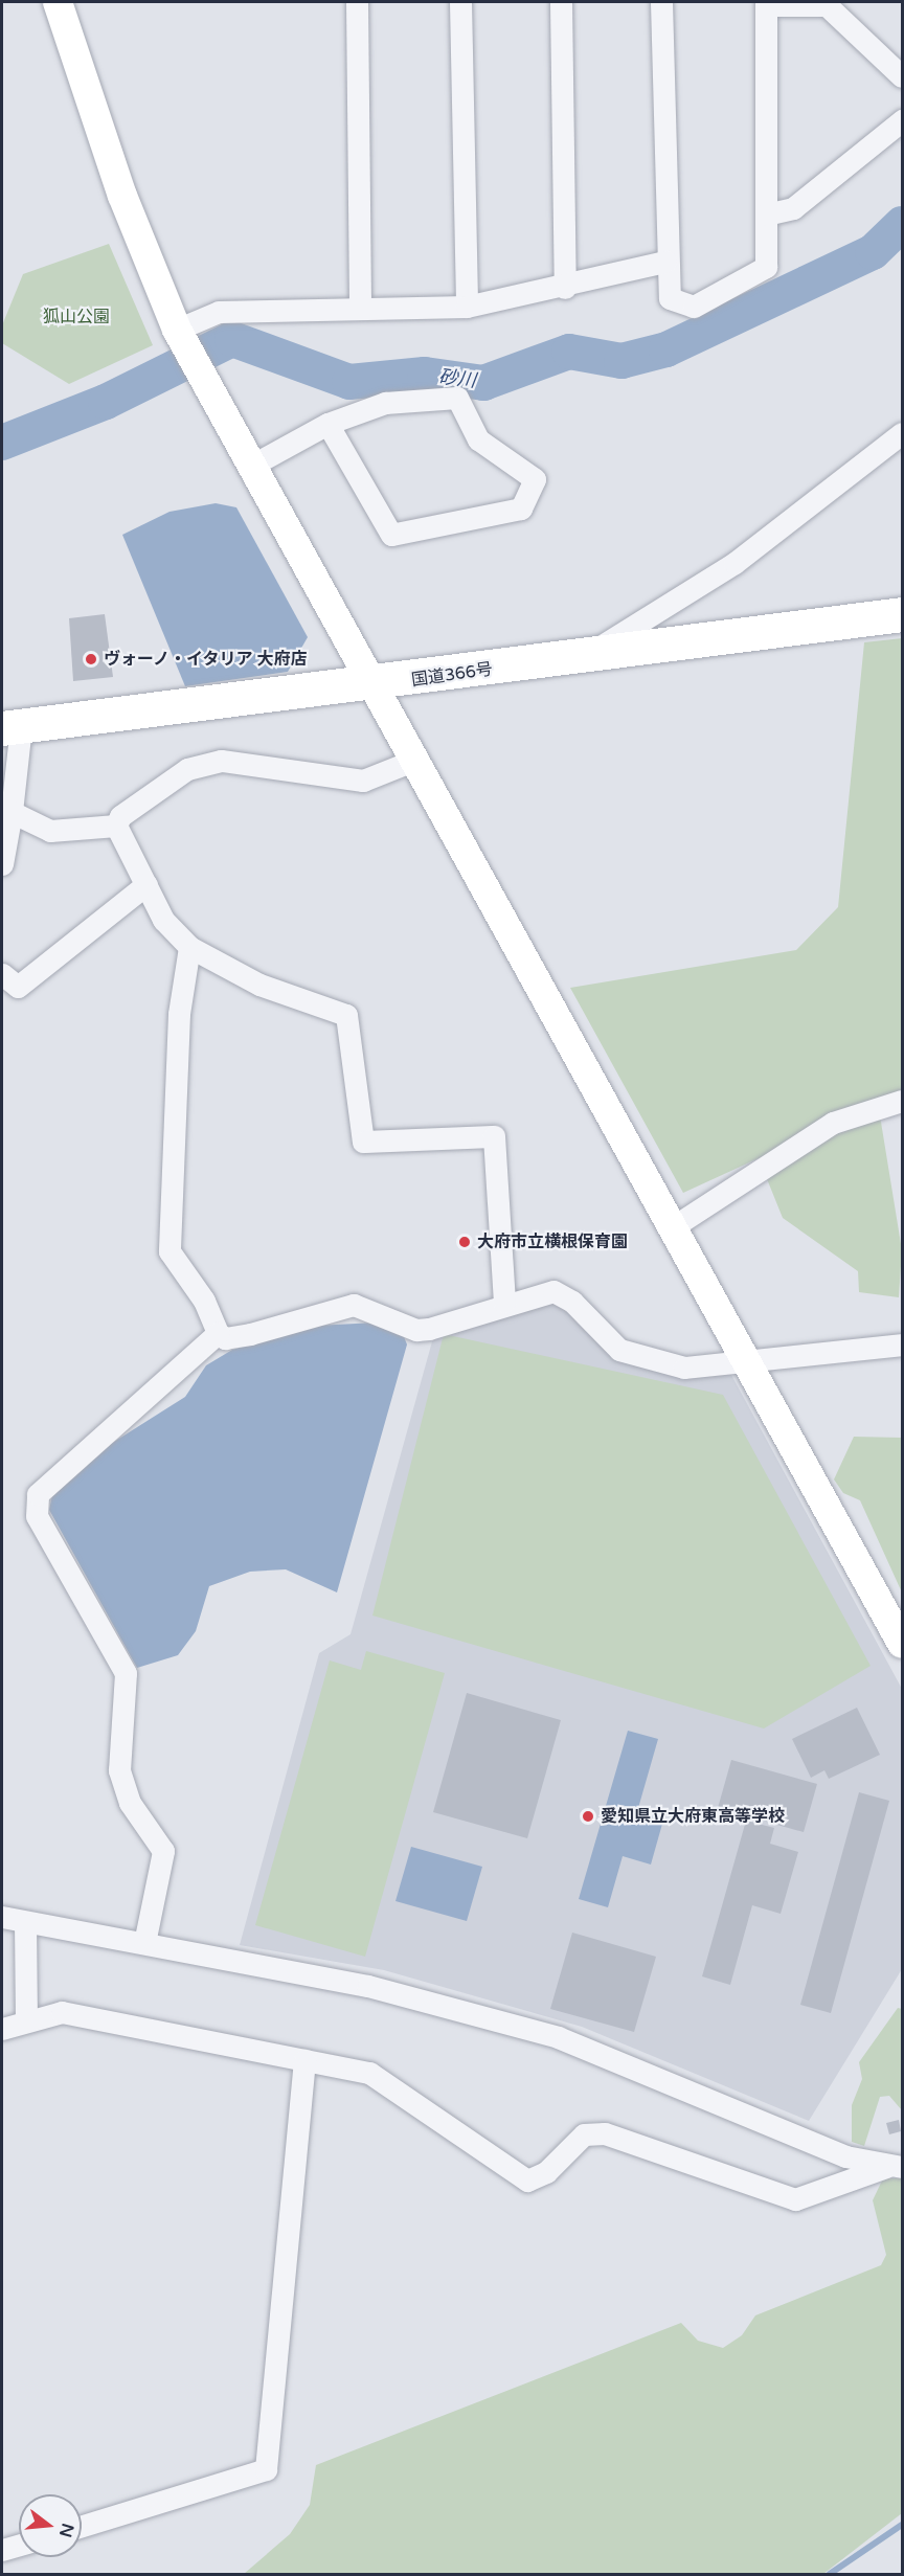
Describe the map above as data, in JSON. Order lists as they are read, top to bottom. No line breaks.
{"streets":{"highway":["国道366号"]},"water":["砂川"],"parks":["狐山公園"],"places":["ヴォーノ・イタリア 大府店","大府市立横根保育園","愛知県立大府東高等学校"],"north":"right"}
